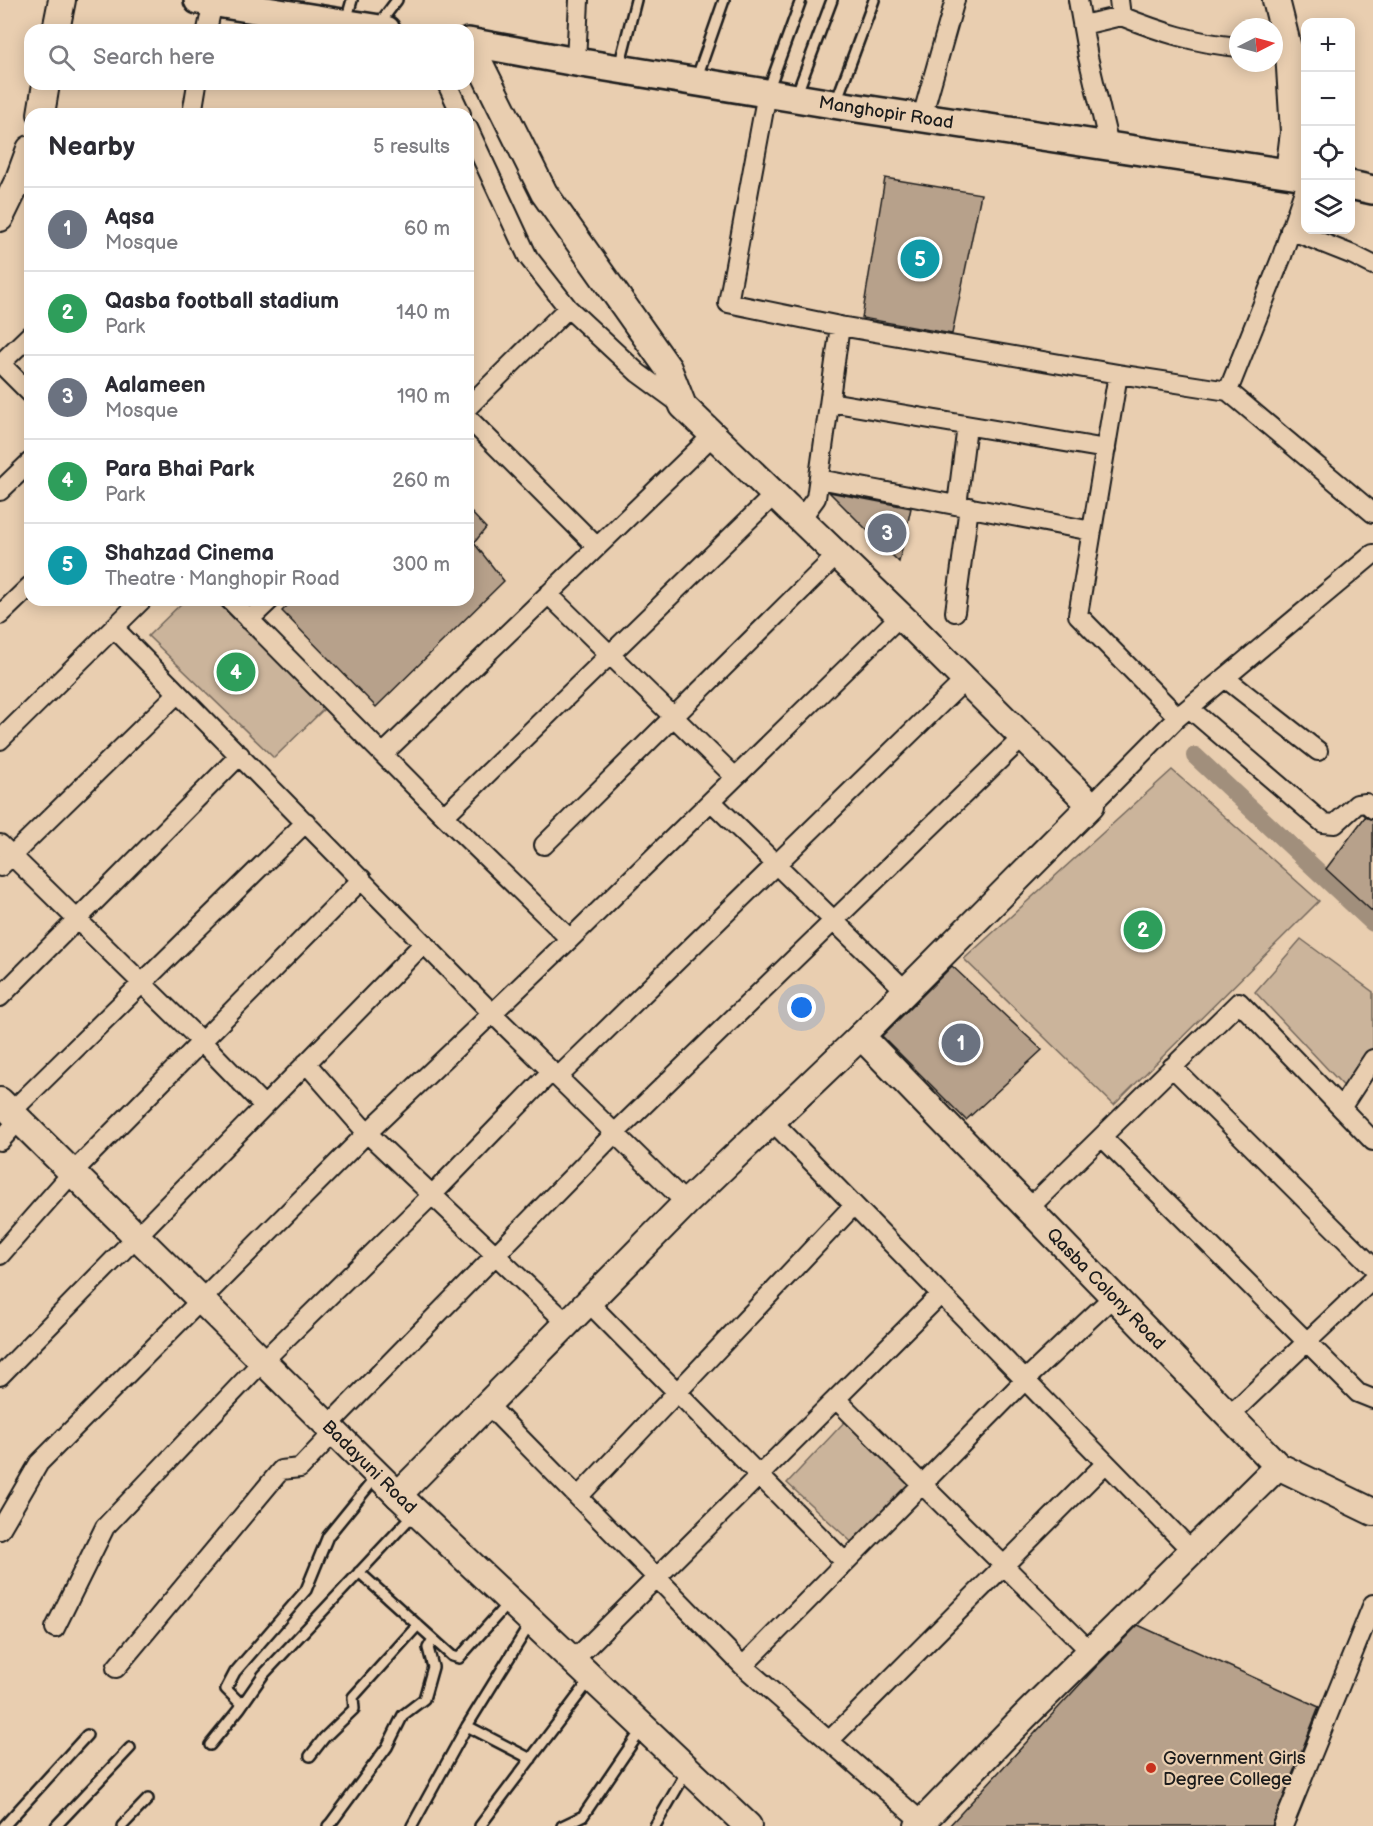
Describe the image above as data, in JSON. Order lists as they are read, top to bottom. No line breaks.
{"streets":{"main road":["Manghopir Road"],"street":["Qasba Colony Road","Badayuni Road"]},"places":["Government Girls Degree College"],"north":"right","page":{"map_buttons":["+","−"],"search":"Search here","heading":["Nearby","5 results"],"list":[{"mark":"1","name":"Aqsa","note":"Mosque","value":"60 m"},{"mark":"2","name":"Qasba football stadium","note":"Park","value":"140 m"},{"mark":"3","name":"Aalameen","note":"Mosque","value":"190 m"},{"mark":"4","name":"Para Bhai Park","note":"Park","value":"260 m"},{"mark":"5","name":"Shahzad Cinema","note":"Theatre · Manghopir Road","value":"300 m"}],"pins":["5","3","4","2","1"]}}
